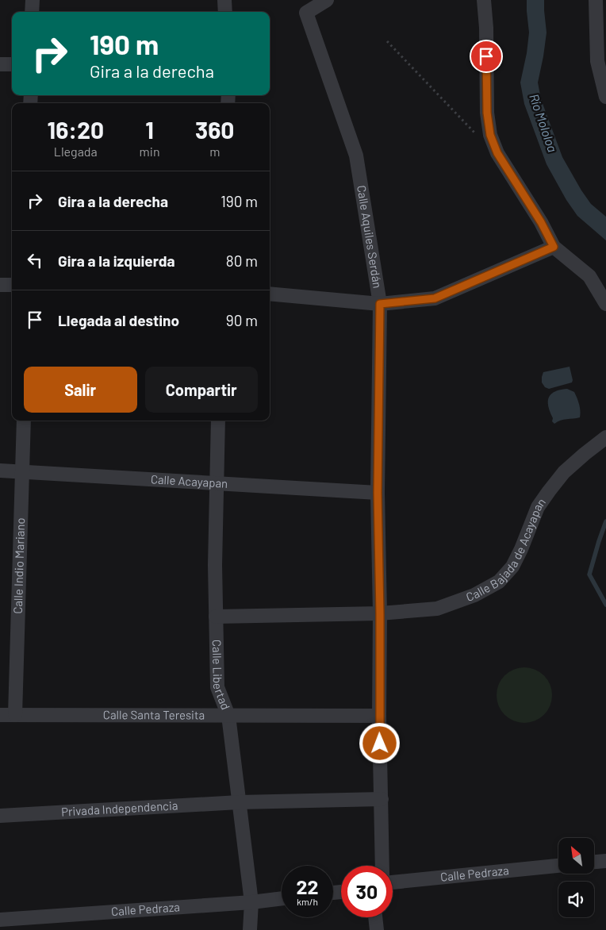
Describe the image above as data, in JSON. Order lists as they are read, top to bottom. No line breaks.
{"streets":{"street":["Calle Aquiles Serdán","Calle Acayapan","Calle Bajada de Acayapan","Calle Indio Mariano","Calle Libertad","Calle Santa Teresita","Privada Independencia","Calle Pedraza"]},"crossings":[["Calle Aquiles Serdán","Calle Acayapan"],["Calle Aquiles Serdán","Calle Bajada de Acayapan"],["Calle Aquiles Serdán","Calle Santa Teresita"],["Calle Aquiles Serdán","Privada Independencia"],["Calle Acayapan","Calle Indio Mariano"],["Calle Acayapan","Calle Libertad"],["Calle Bajada de Acayapan","Calle Libertad"],["Calle Indio Mariano","Calle Santa Teresita"],["Calle Libertad","Calle Santa Teresita"],["Calle Libertad","Privada Independencia"],["Calle Libertad","Calle Pedraza"]],"water":["Río Mololoa"],"north":"top left","page":{"turn":["190 m","Gira a la derecha"],"eta":["16:20","Llegada","1","min","360","m"],"list":[{"name":"Gira a la derecha","value":"190 m"},{"name":"Gira a la izquierda","value":"80 m"},{"name":"Llegada al destino","value":"90 m"}],"buttons":["Salir","Compartir"],"speed":"22 km/h","limit":"30"}}
